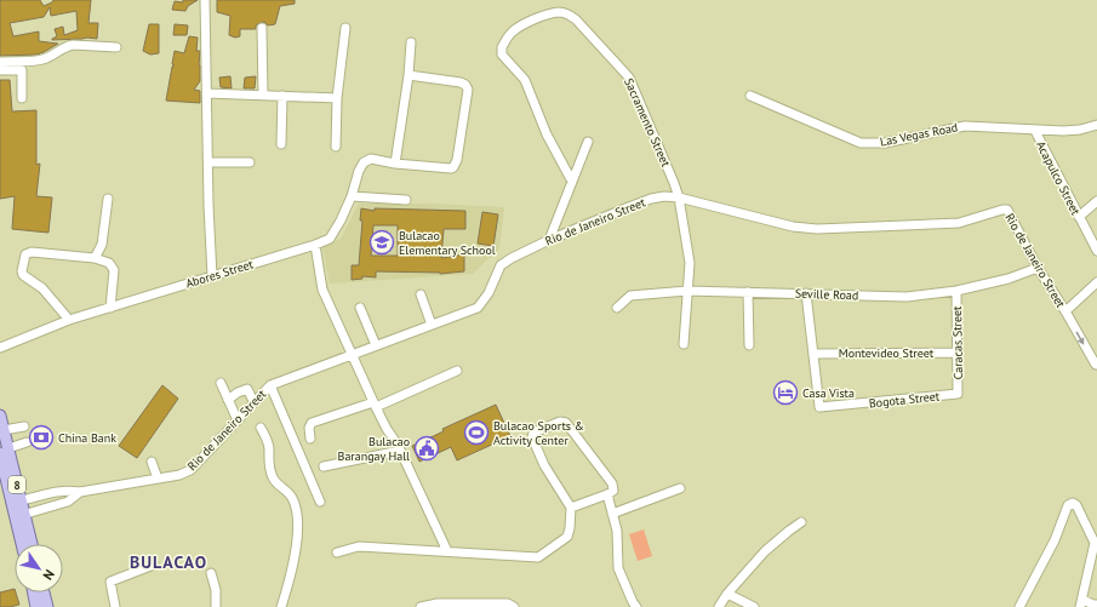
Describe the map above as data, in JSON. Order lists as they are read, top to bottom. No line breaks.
{"streets":{"main road":["8"],"street":["Sacramento Street","Las Vegas Road","Acapulco Street","Rio de Janeiro Street","Abores Street","Seville Road","Caracas Street","Montevideo Street","Bogota Street"]},"crossings":[["Sacramento Street","Rio de Janeiro Street"],["Sacramento Street","Seville Road"],["Las Vegas Road","Acapulco Street"],["Rio de Janeiro Street","Seville Road"],["Rio de Janeiro Street","8"],["Seville Road","Caracas Street"],["Seville Road","Bogota Street"],["Caracas Street","Montevideo Street"],["Caracas Street","Bogota Street"],["Montevideo Street","Bogota Street"]],"districts":["BULACAO"],"places":{"school or university":["Bulacao Elementary School"],"hotel":["Casa Vista"],"sports":["Bulacao Sports & Activity Center"],"bank":["China Bank"],"public building":["Bulacao Barangay Hall"]},"north":"bottom right"}
